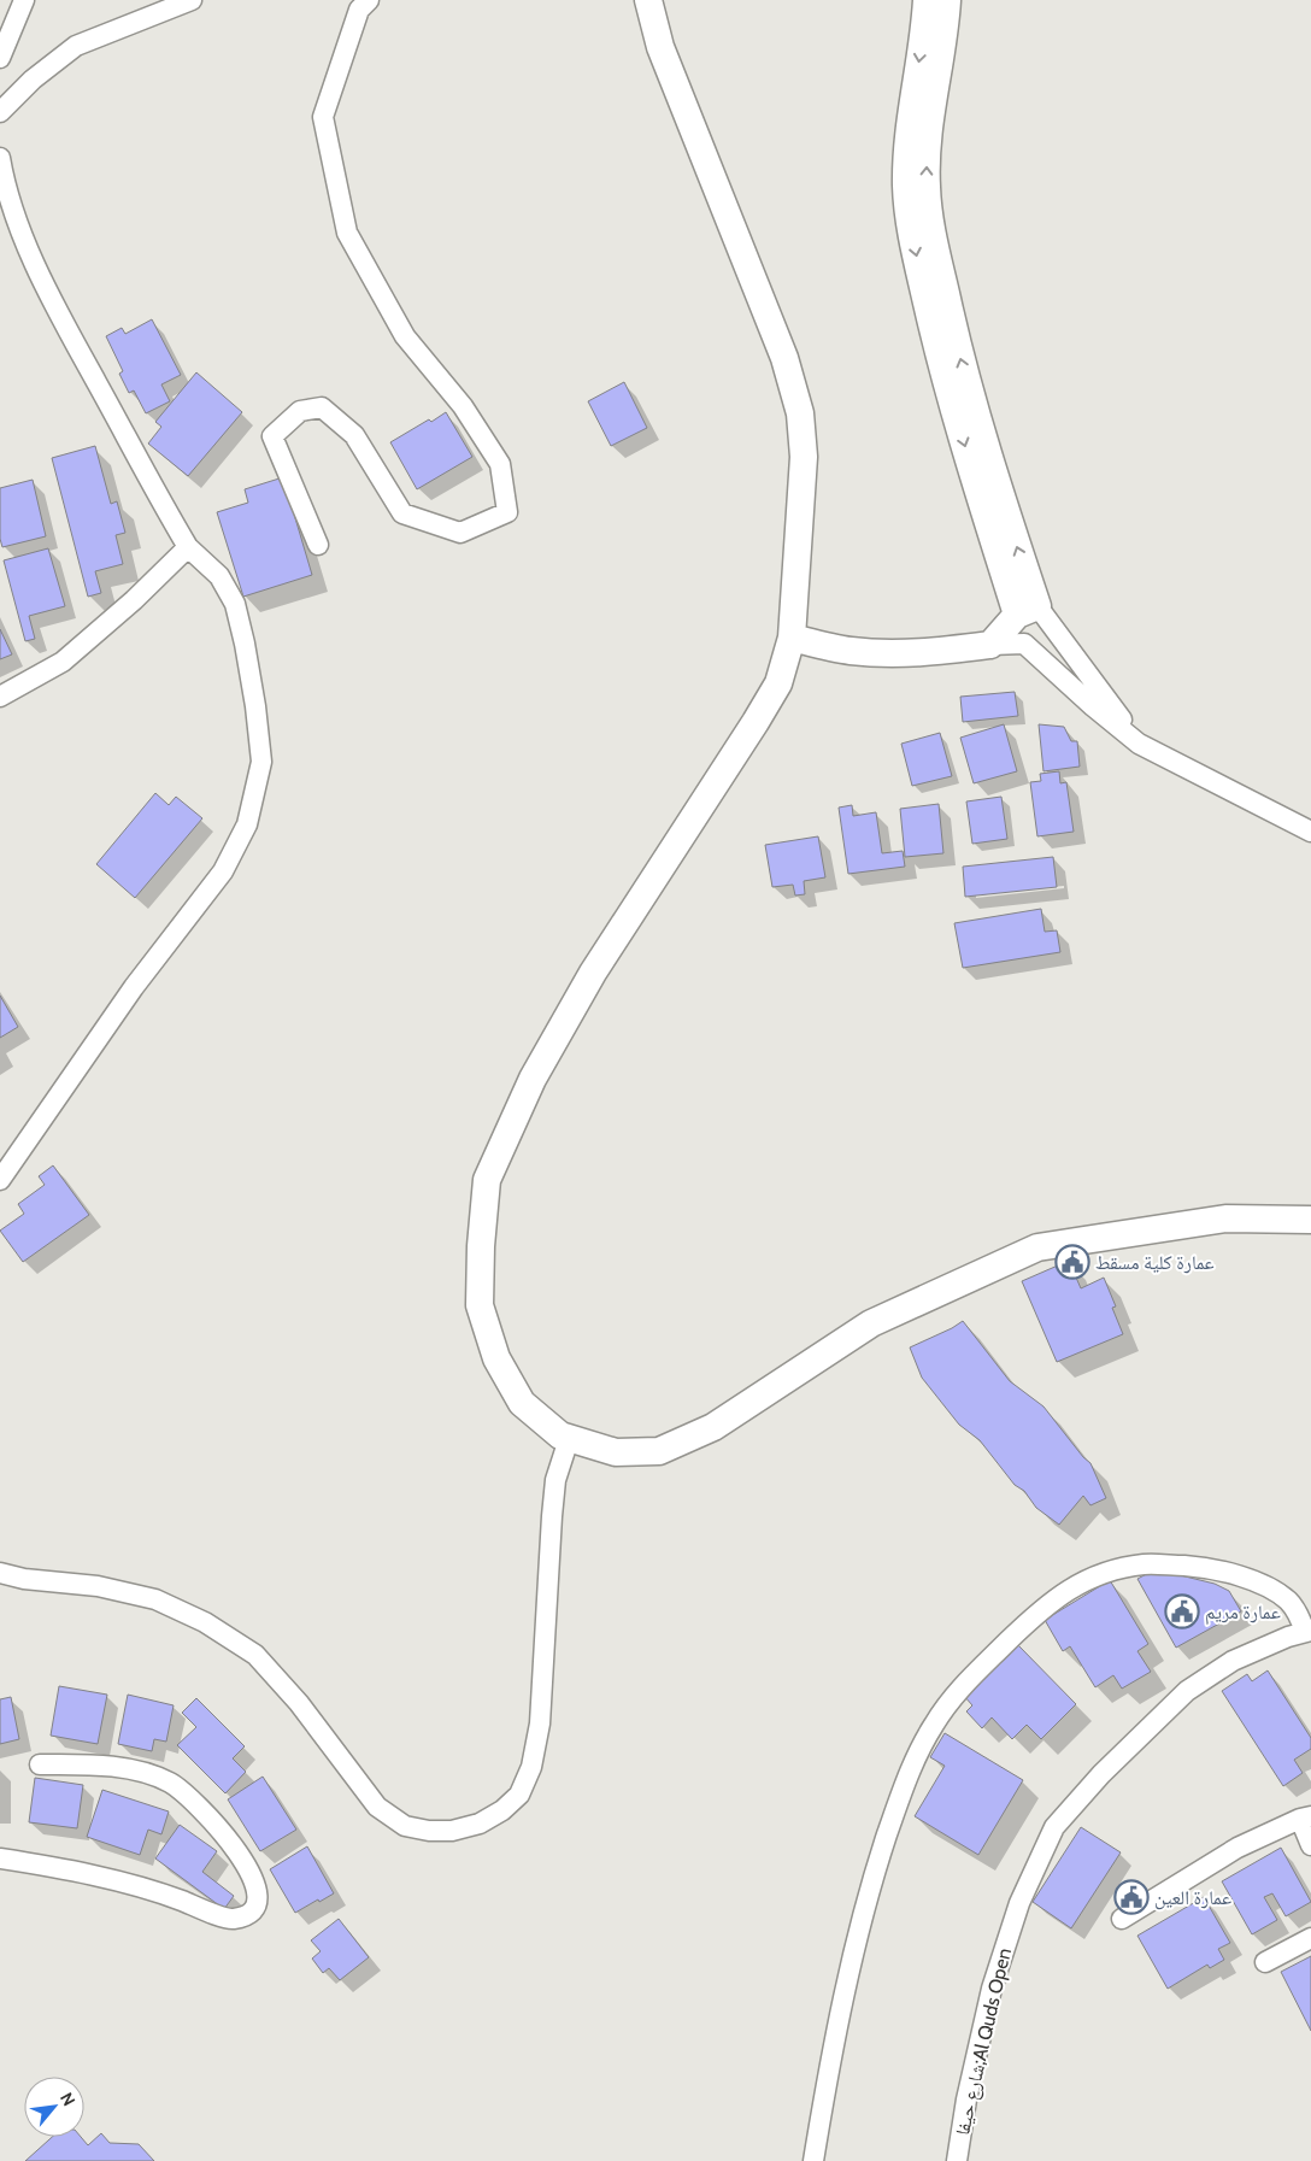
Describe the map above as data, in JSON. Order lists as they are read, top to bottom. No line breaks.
{"streets":{"street":["شارع حيفا;Al Quds Open"]},"places":{"public building":["عمارة كلية مسقط","عمارة مريم","عمارة العين"]},"north":"top right"}
